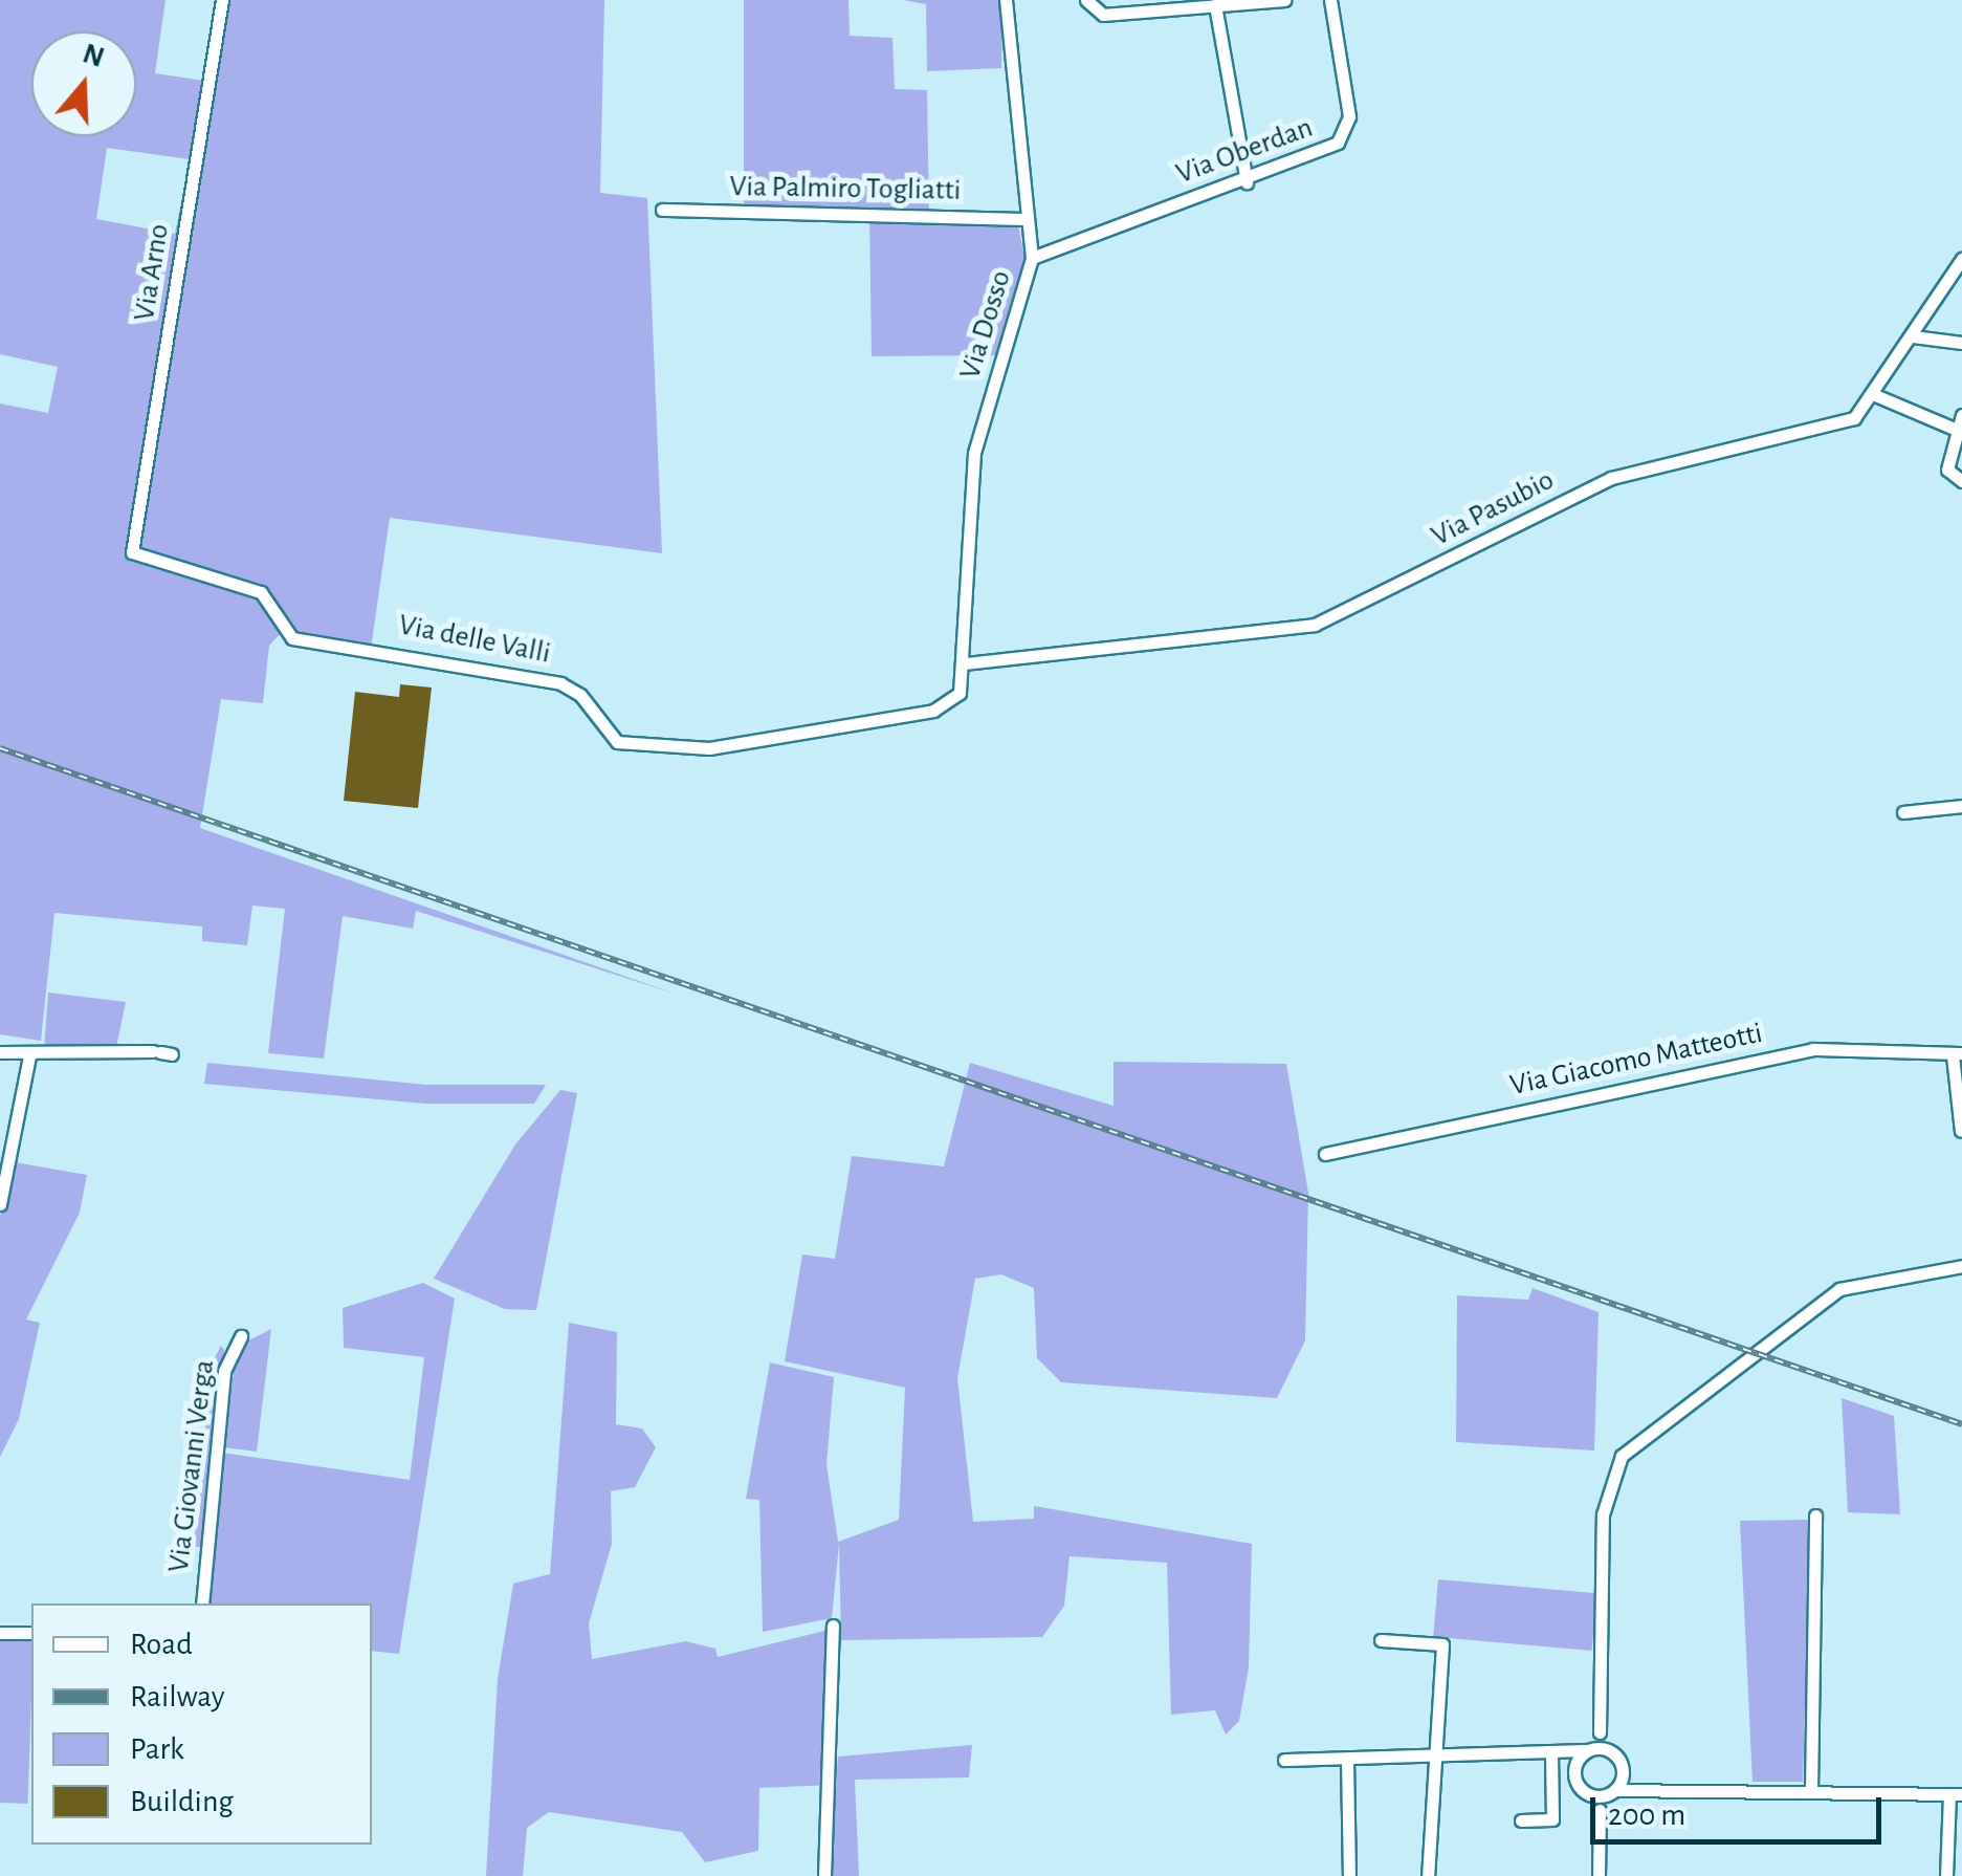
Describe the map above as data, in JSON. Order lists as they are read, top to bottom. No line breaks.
{"streets":{"street":["Via Oberdan","Via Palmiro Togliatti","Via Arno","Via Dosso","Via Pasubio","Via delle Valli","Via Giacomo Matteotti","Via Giovanni Verga"]},"crossings":[["Via Oberdan","Via Dosso"],["Via Palmiro Togliatti","Via Dosso"],["Via Arno","Via delle Valli"],["Via Dosso","Via Pasubio"],["Via Dosso","Via delle Valli"],["Via Pasubio","Via delle Valli"]],"legend":["Road","Railway","Park","Building"],"scale_bar":"200 m","north":"top"}
